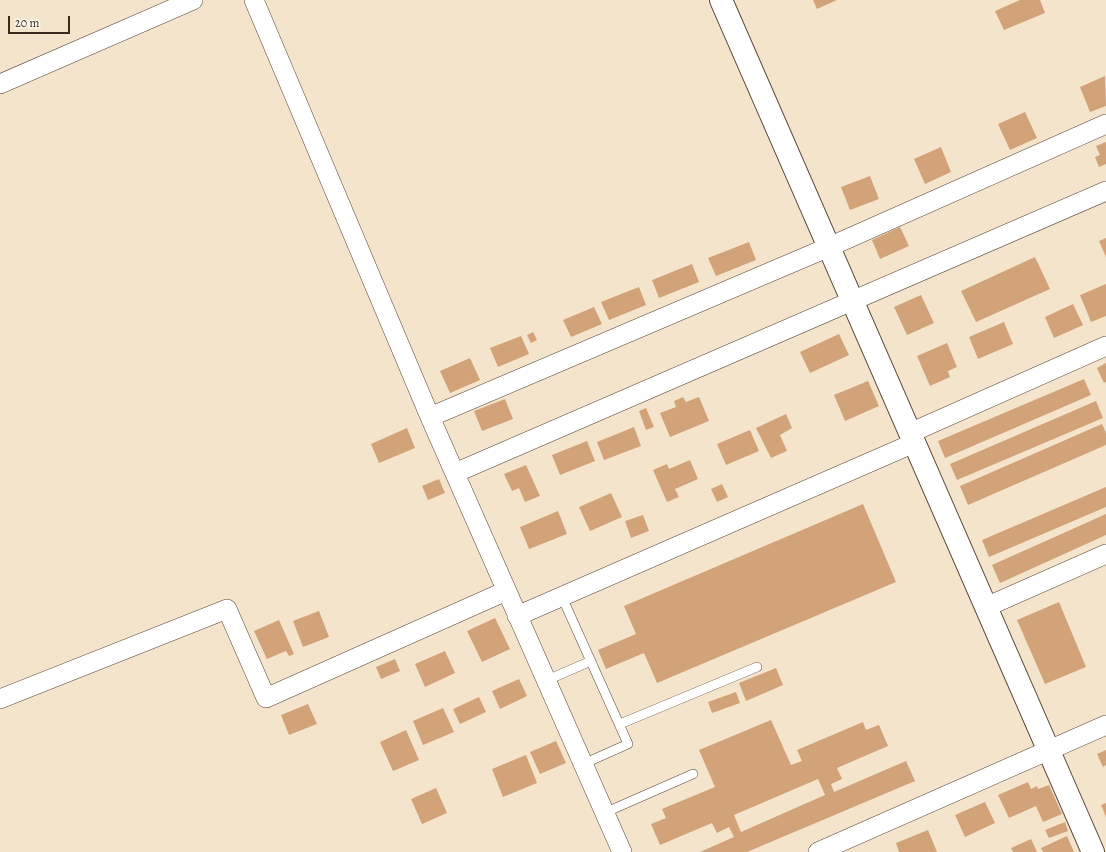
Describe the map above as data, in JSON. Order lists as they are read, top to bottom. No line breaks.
{"scale_bar":"20 m"}
